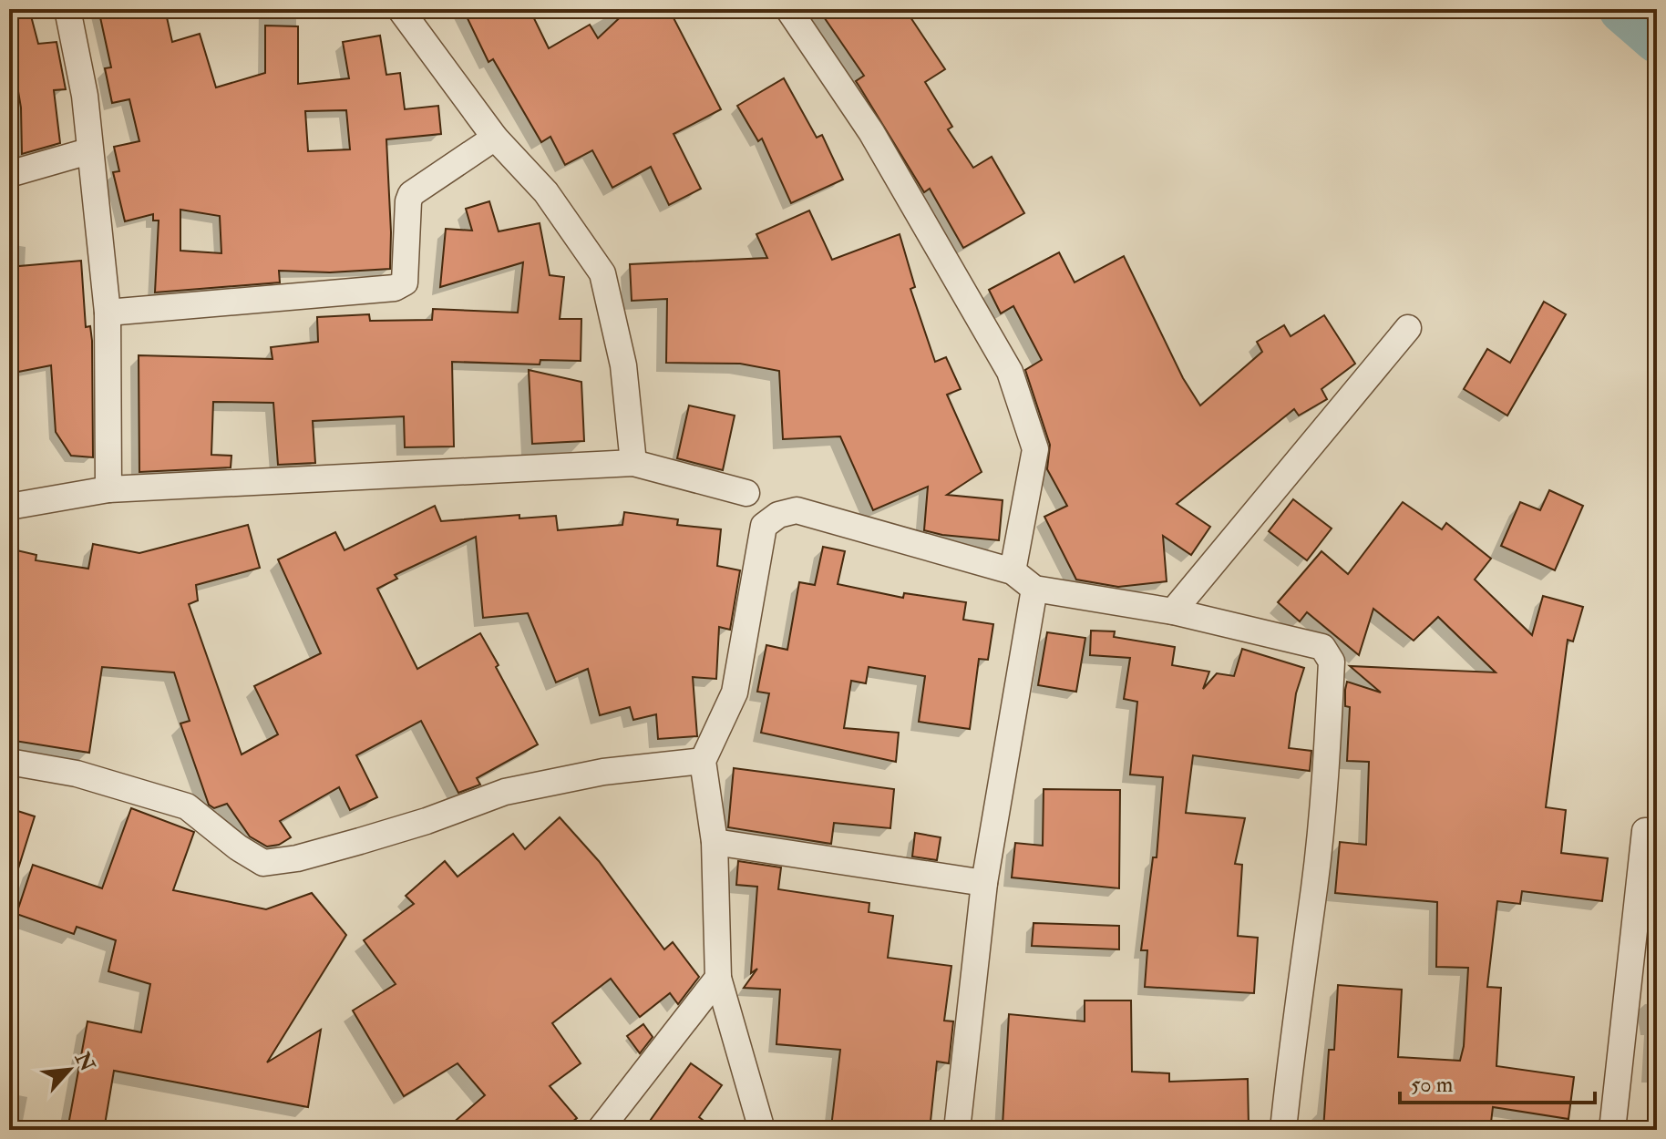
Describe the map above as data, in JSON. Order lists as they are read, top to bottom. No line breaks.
{"scale_bar":"50 m","north":"top right"}
